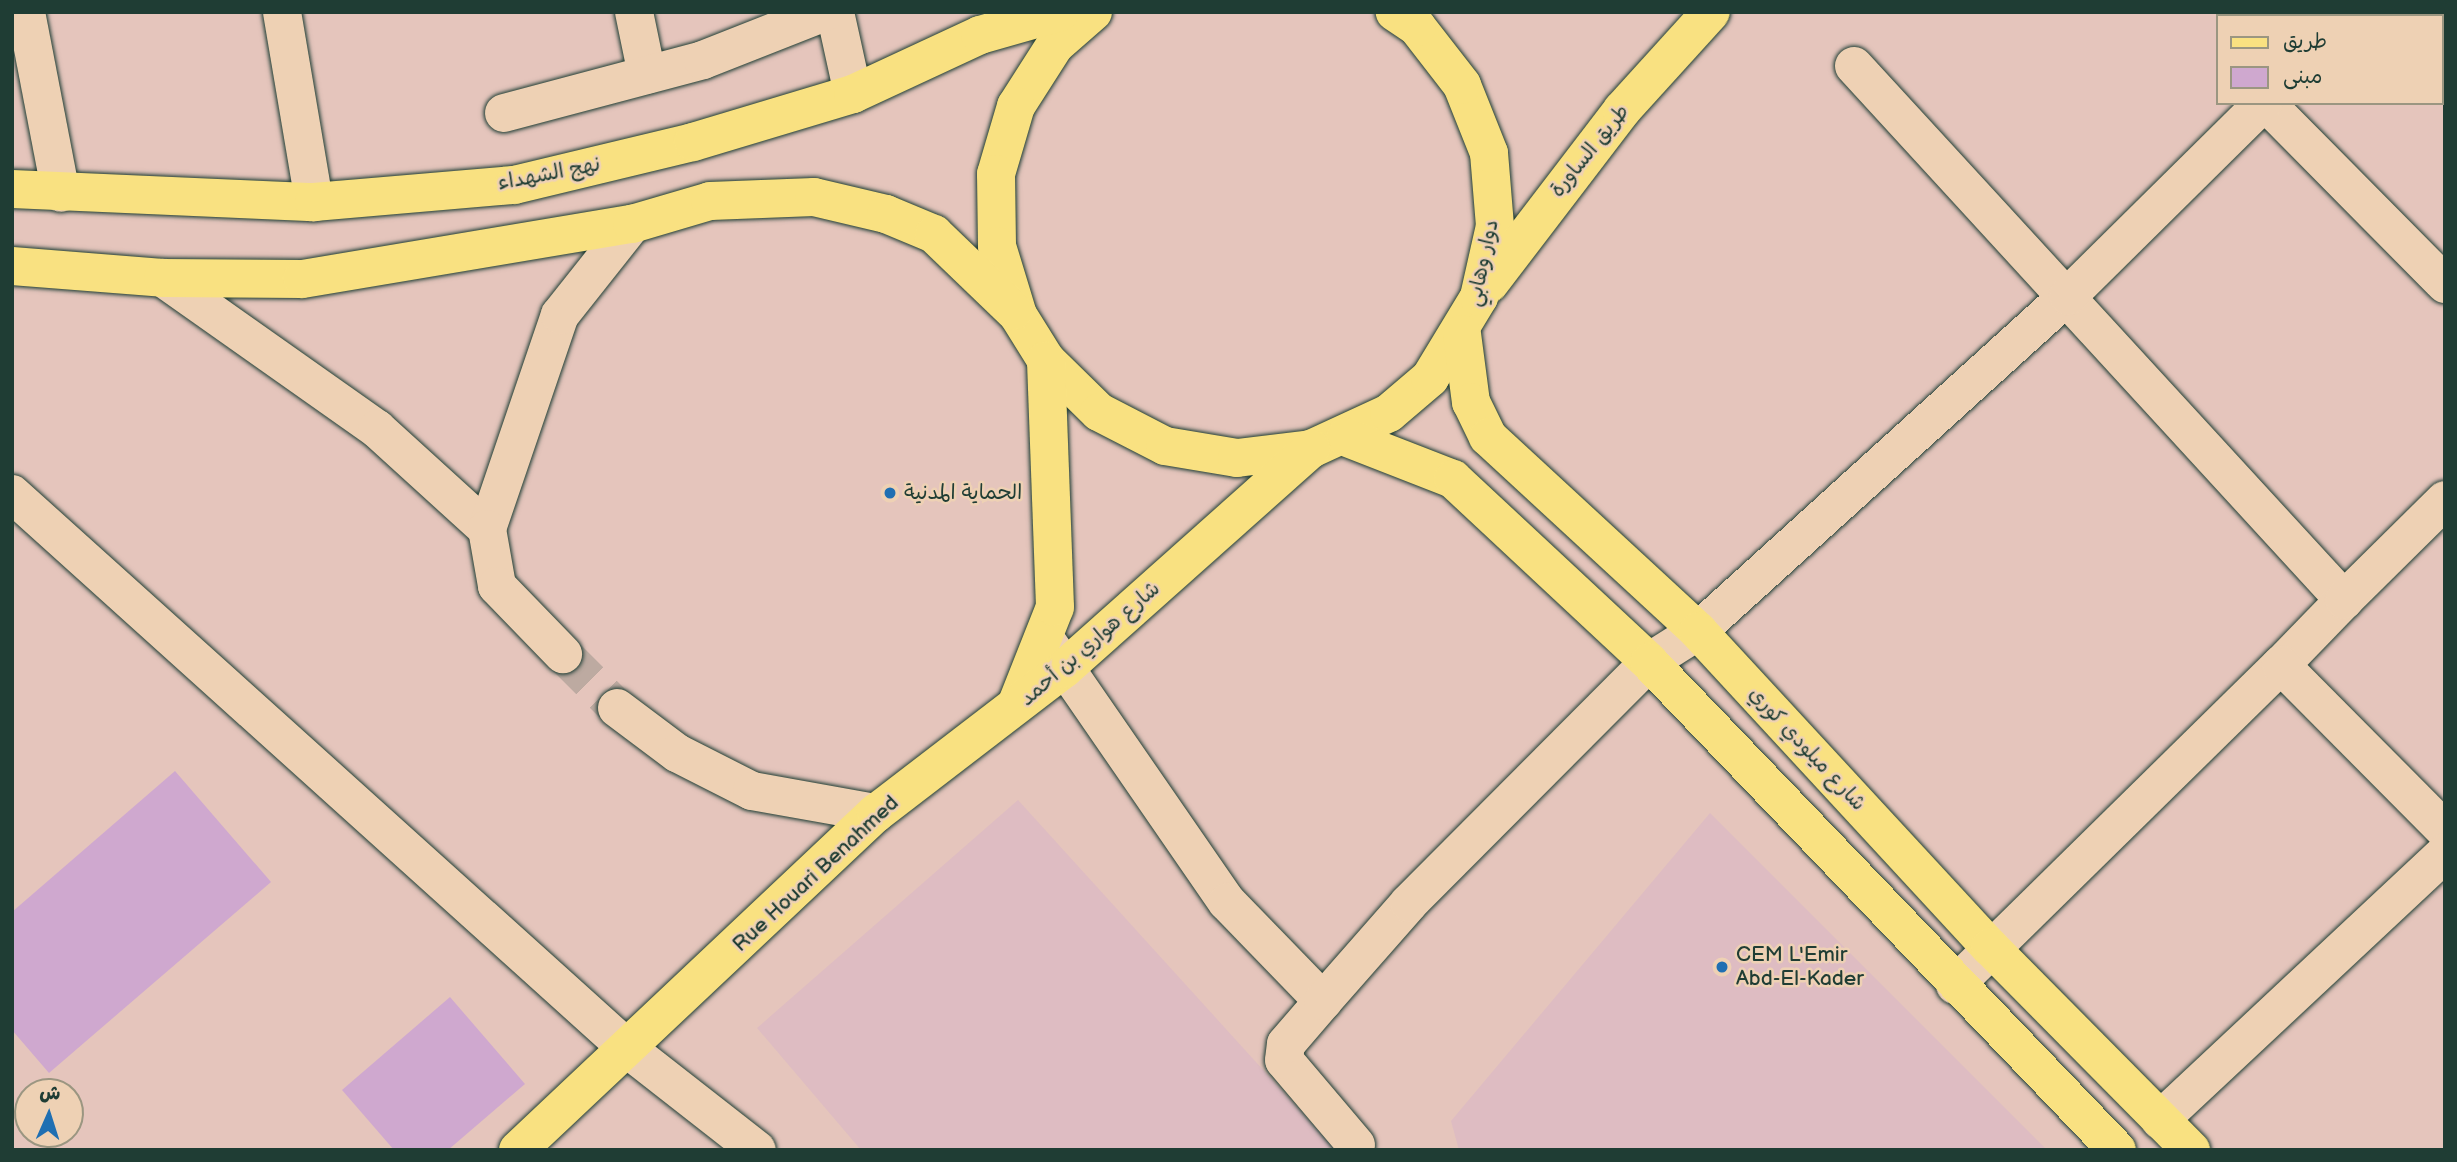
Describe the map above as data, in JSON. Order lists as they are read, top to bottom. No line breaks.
{"streets":{"main road":["طريق الساورة","نهج الشهداء","دوار وهابي","شارع هواري بن أحمد","شارع ميلودي كوري","Rue Houari Benahmed"]},"crossings":[["طريق الساورة","دوار وهابي"],["دوار وهابي","شارع هواري بن أحمد"],["دوار وهابي","شارع ميلودي كوري"],["شارع هواري بن أحمد","Rue Houari Benahmed"]],"places":["الحماية المدنية","CEM L'Emir Abd-El-Kader"],"legend":["طريق","مبنى"],"north":"top"}
